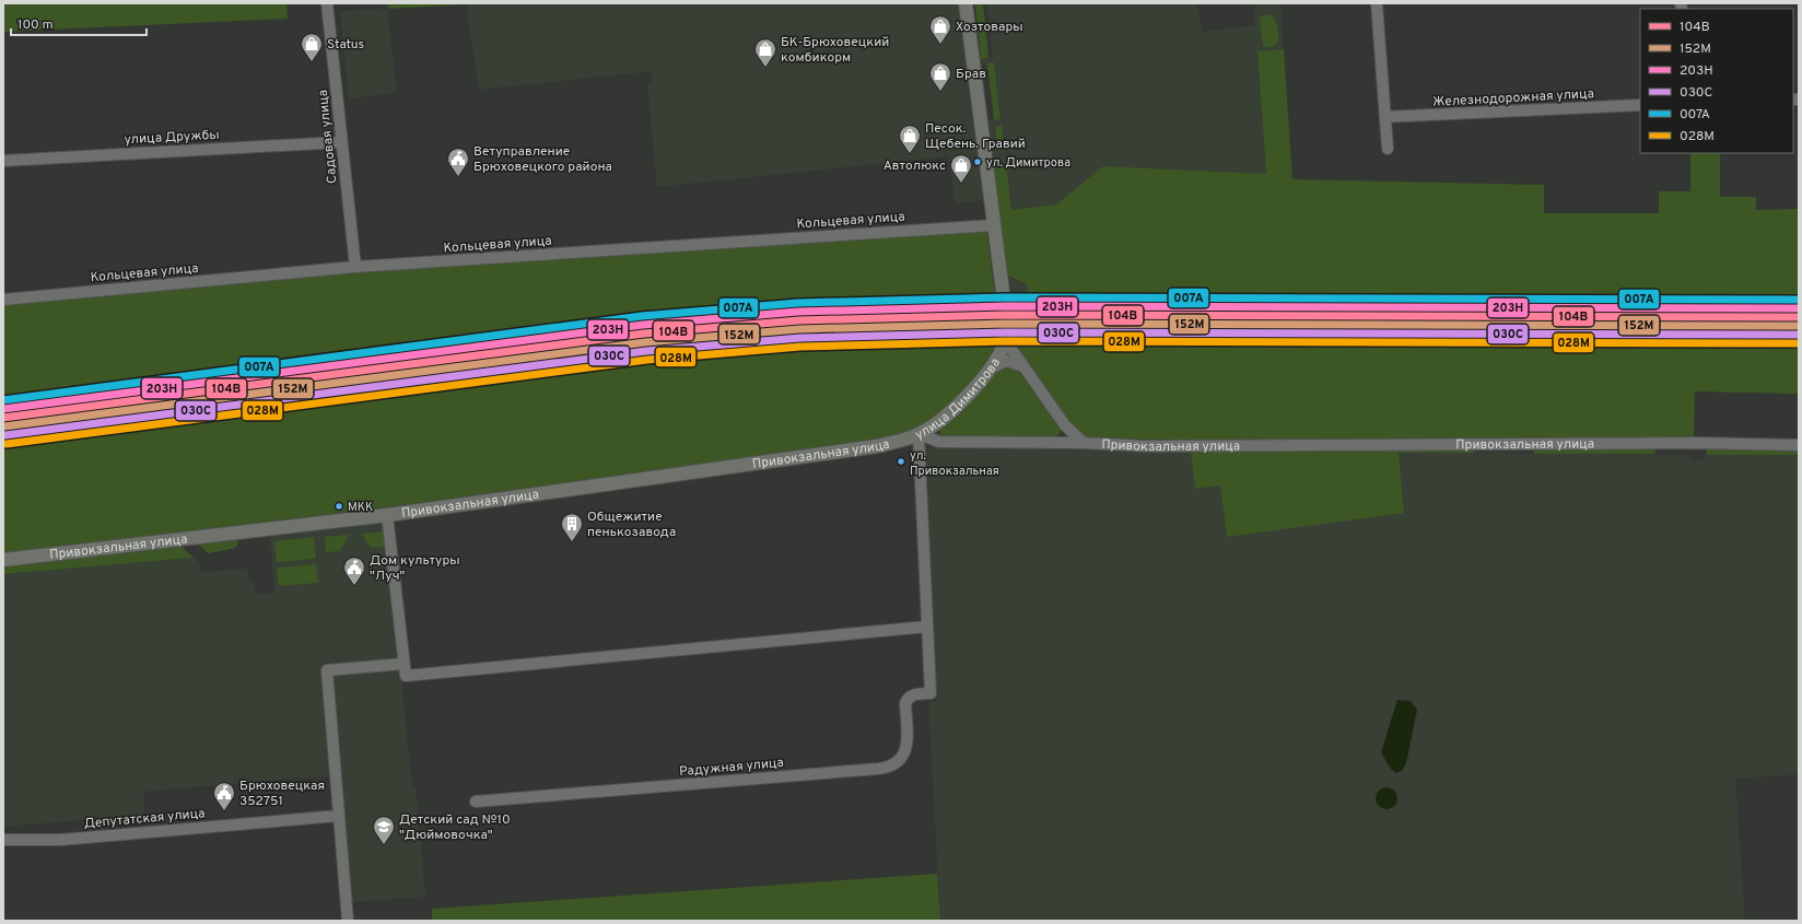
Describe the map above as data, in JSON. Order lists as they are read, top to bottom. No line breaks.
{"streets":{"main road":["улица Димитрова","Привокзальная улица"],"street":["Железнодорожная улица","улица Дружбы","Садовая улица","Кольцевая улица","Радужная улица","Депутатская улица"]},"crossings":[["улица Дружбы","Садовая улица"],["Садовая улица","Кольцевая улица"],["Кольцевая улица","улица Димитрова"],["улица Димитрова","Привокзальная улица"],["улица Димитрова","Радужная улица"]],"places":{"shop":["Хозтовары","Status","БК-Брюховецкий комбикорм","Брав","Песок. Щебень. Гравий","Автолюкс"],"other":["ул. Димитрова","ул. Привокзальная","МКК"],"public building":["Ветуправление Брюховецкого района","Дом культуры \"Луч\"","Брюховецкая 352751"],"building":["Общежитие пенькозавода"],"school or university":["Детский сад №10 \"Дюймовочка\""]},"lines":["transit line 007А","transit line 203Н","transit line 104В","transit line 152М","transit line 030C","transit line 028М"],"legend":["104В","152М","203Н","030C","007А","028М"],"scale_bar":"100 m"}
